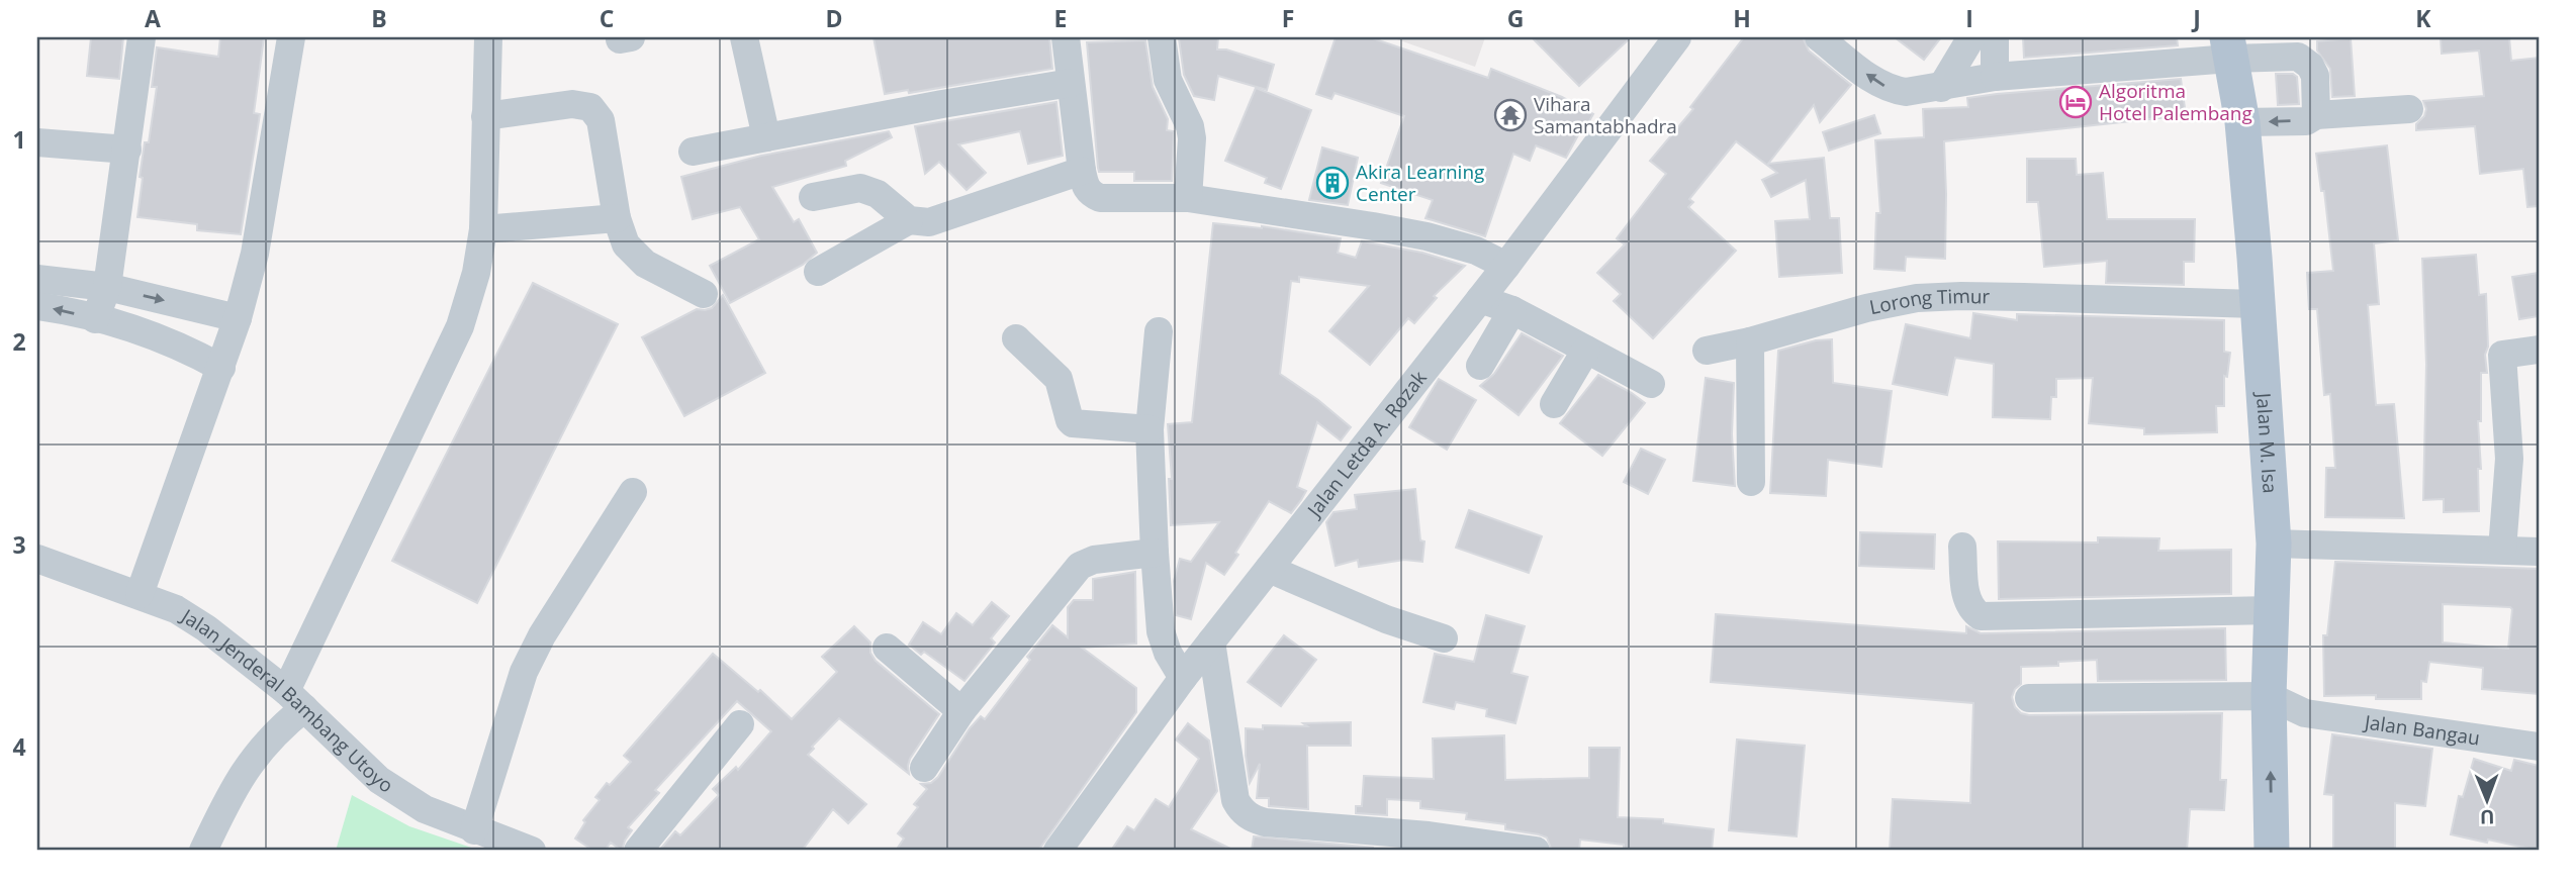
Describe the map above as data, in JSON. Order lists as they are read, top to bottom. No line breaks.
{"streets":{"main road":["Jalan M. Isa"],"street":["Lorong Timur","Jalan Letda A. Rozak","Jalan Jenderal Bambang Utoyo","Jalan Bangau"]},"crossings":[["Lorong Timur","Jalan M. Isa"],["Jalan M. Isa","Jalan Bangau"]],"places":{"hotel":["Algoritma Hotel Palembang"],"temple":["Vihara Samantabhadra"],"building":["Akira Learning Center"]},"north":"bottom","grid":{"columns":["A","B","C","D","E","F","G","H","I","J","K"],"rows":["1","2","3","4"]}}
